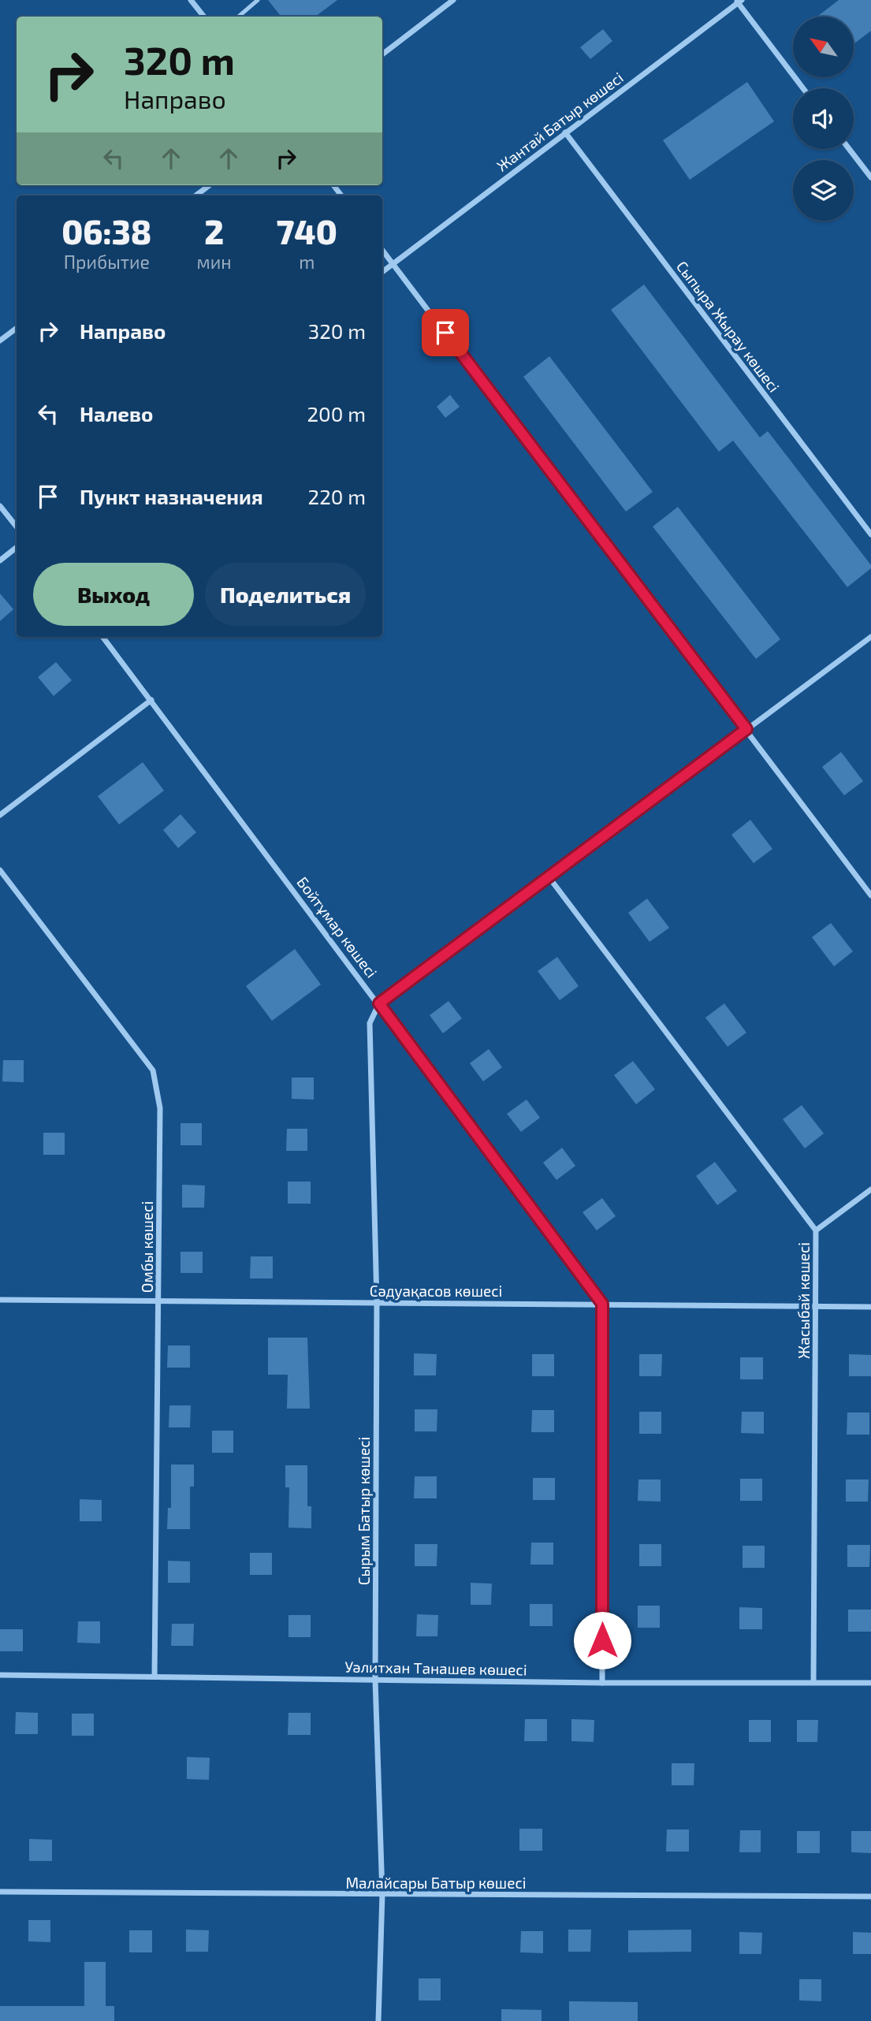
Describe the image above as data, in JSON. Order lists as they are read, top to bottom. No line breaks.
{"streets":{"street":["Жантай Батыр көшесі","Сыпыра Жырау көшесі","Бойтұмар көшесі","Омбы көшесі","Сәдуақасов көшесі","Жасыбай көшесі","Сырым Батыр көшесі","Уәлитхан Танашев көшесі","Малайсары Батыр көшесі"]},"crossings":[["Жантай Батыр көшесі","Сыпыра Жырау көшесі"],["Бойтұмар көшесі","Сәдуақасов көшесі"],["Бойтұмар көшесі","Сырым Батыр көшесі"],["Омбы көшесі","Сәдуақасов көшесі"],["Омбы көшесі","Уәлитхан Танашев көшесі"],["Сәдуақасов көшесі","Жасыбай көшесі"],["Сәдуақасов көшесі","Сырым Батыр көшесі"],["Жасыбай көшесі","Уәлитхан Танашев көшесі"],["Сырым Батыр көшесі","Уәлитхан Танашев көшесі"],["Сырым Батыр көшесі","Малайсары Батыр көшесі"]],"north":"top left","page":{"turn":["320 m","Направо"],"eta":["06:38","Прибытие","2","мин","740","m"],"list":[{"name":"Направо","value":"320 m"},{"name":"Налево","value":"200 m"},{"name":"Пункт назначения","value":"220 m"}],"buttons":["Выход","Поделиться"]}}
